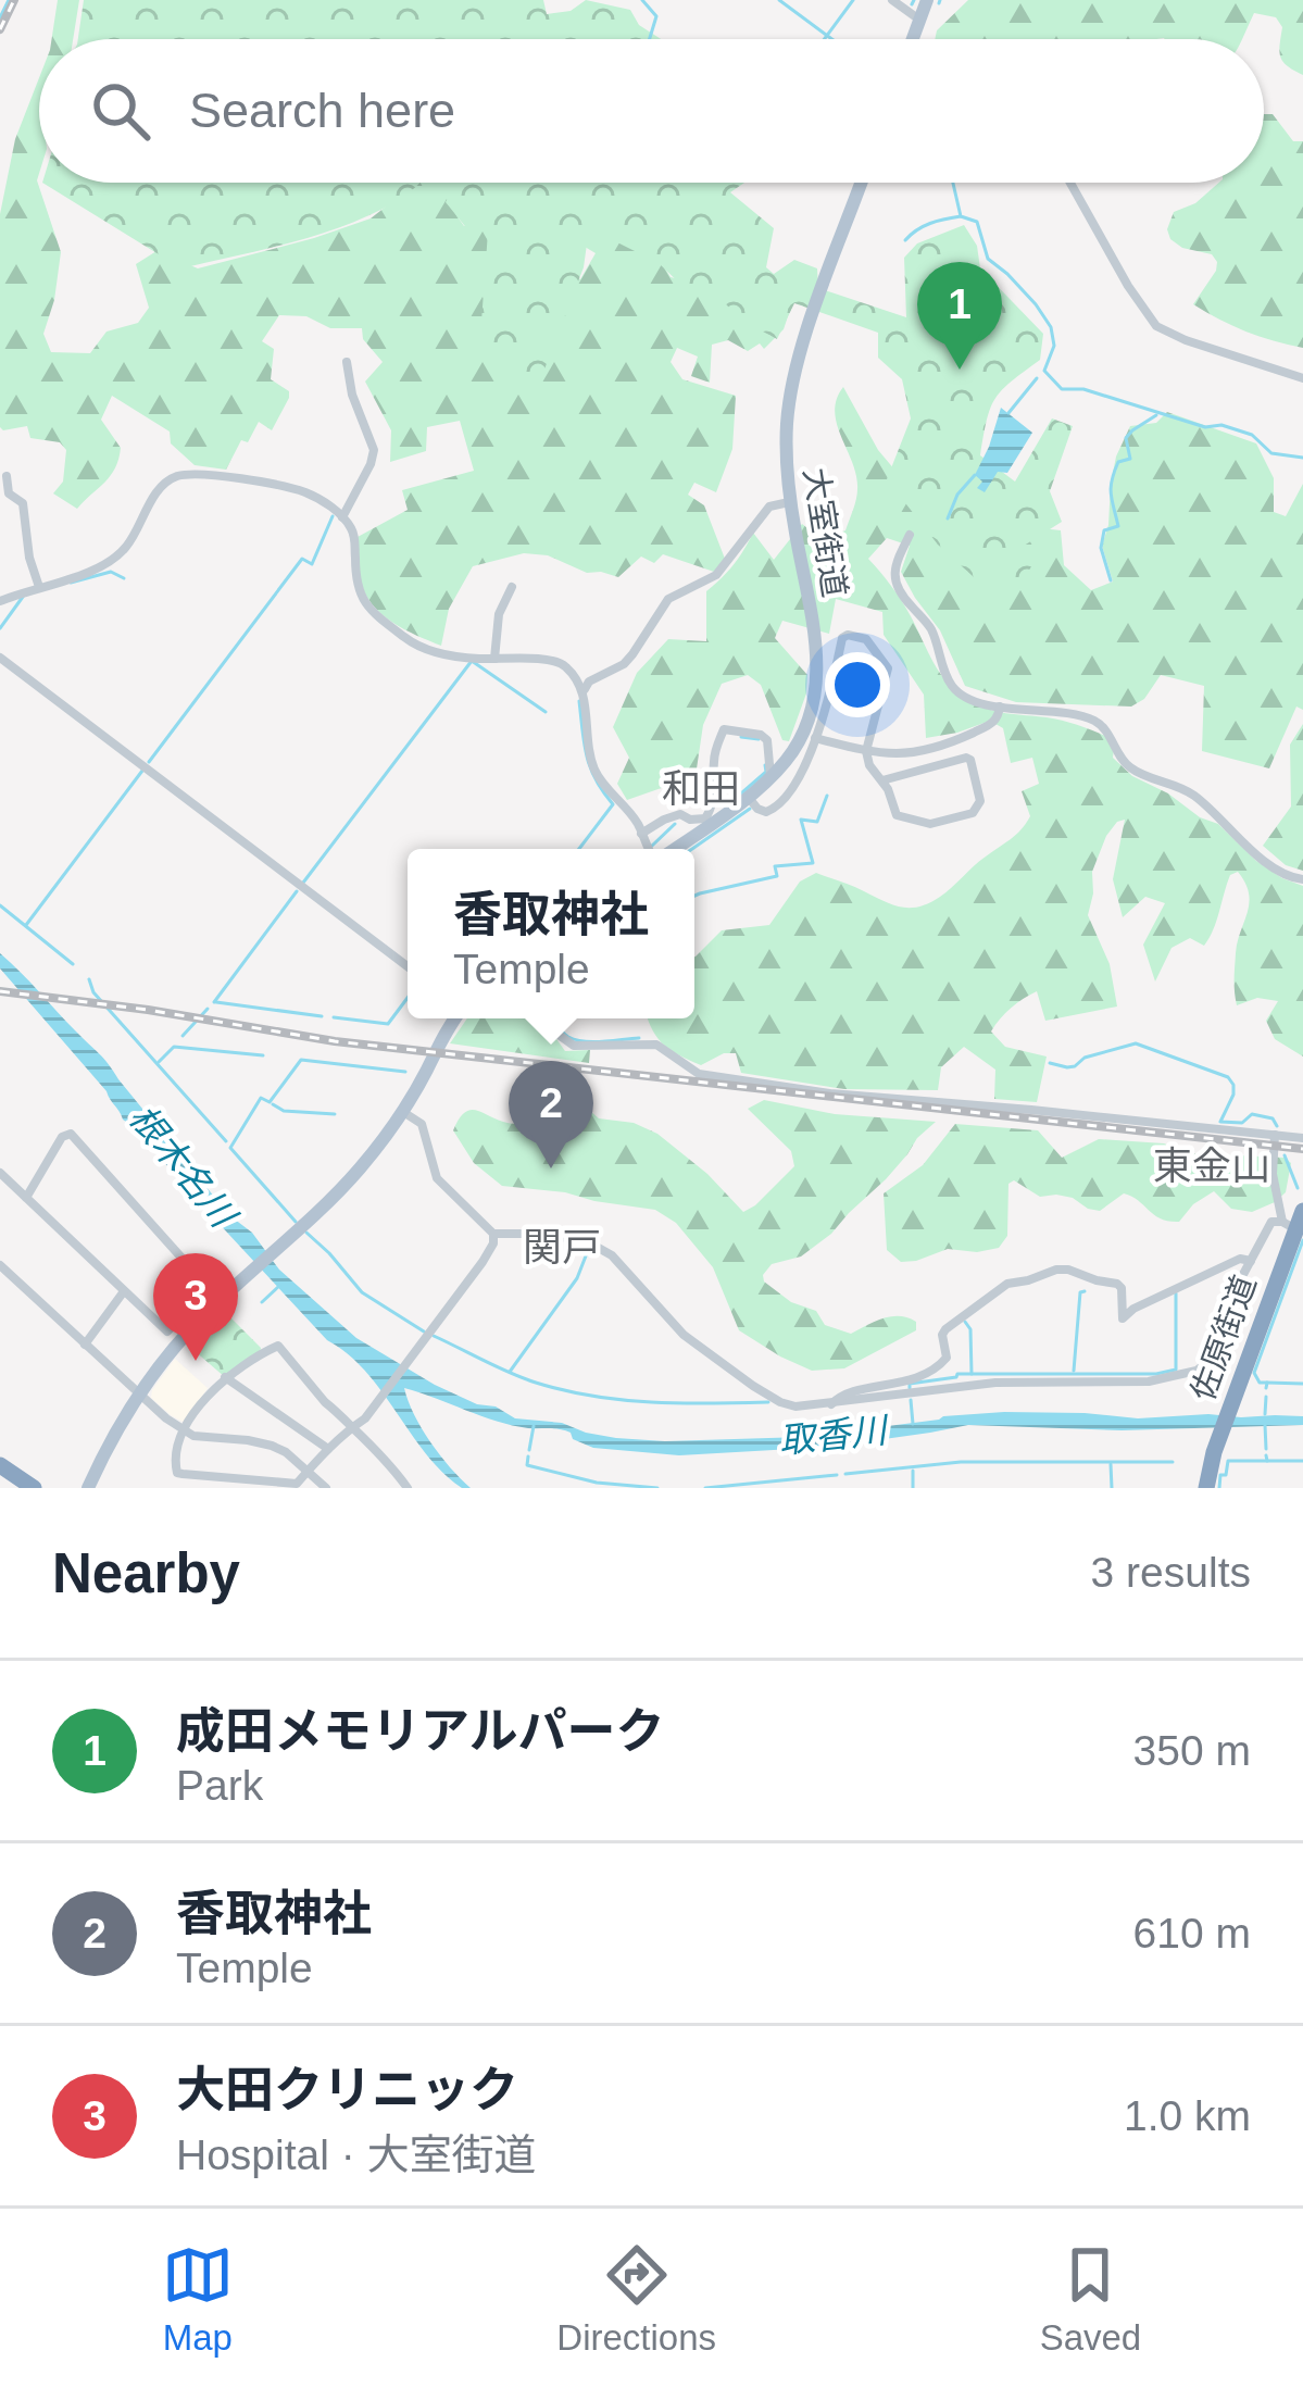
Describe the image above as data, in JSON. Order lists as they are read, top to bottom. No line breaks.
{"streets":{"highway":["佐原街道"],"main road":["大室街道"]},"districts":["和田","東金山","関戸"],"water":["根木名川","取香川"],"page":{"search":"Search here","pins":["1","2","3"],"popup":["香取神社","Temple"],"heading":["Nearby","3 results"],"list":[{"mark":"1","name":"成田メモリアルパーク","note":"Park","value":"350 m"},{"mark":"2","name":"香取神社","note":"Temple","value":"610 m"},{"mark":"3","name":"大田クリニック","note":"Hospital · 大室街道","value":"1.0 km"}],"nav":["Map","Directions","Saved"]}}
